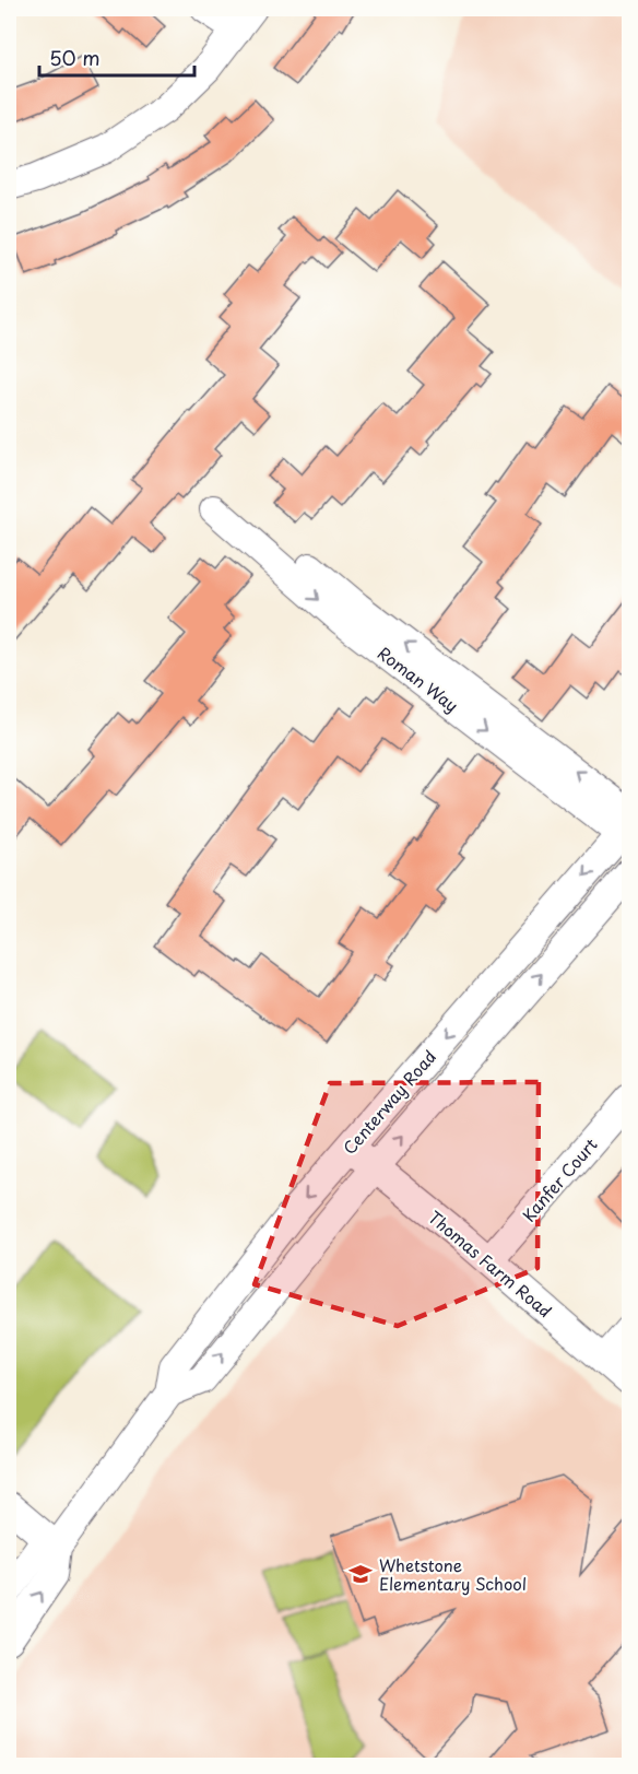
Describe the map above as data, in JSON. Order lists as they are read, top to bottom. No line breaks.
{"streets":{"street":["Roman Way","Centerway Road","Kanfer Court","Thomas Farm Road"]},"crossings":[["Roman Way","Centerway Road"],["Centerway Road","Thomas Farm Road"],["Kanfer Court","Thomas Farm Road"]],"places":{"school or university":["Whetstone Elementary School"]},"scale_bar":"50 m"}
